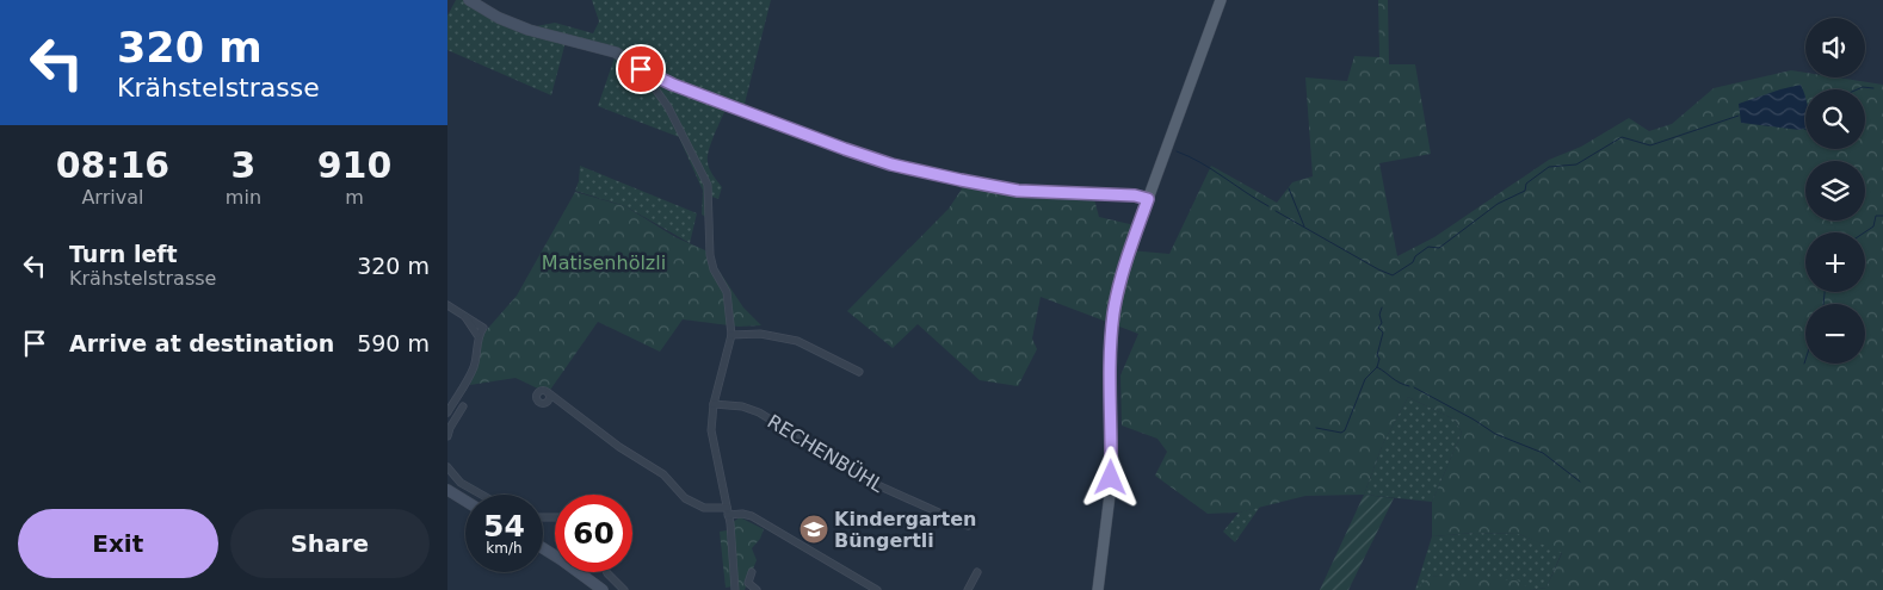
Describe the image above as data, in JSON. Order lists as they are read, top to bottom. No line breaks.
{"streets":{"street":["RECHENBÜHL"]},"parks":["Matisenhölzli"],"places":{"school or university":["Kindergarten Büngertli"]},"page":{"turn":["320 m","Krähstelstrasse"],"map_buttons":["+","−"],"eta":["08:16","Arrival","3","min","910","m"],"list":[{"name":"Turn left","note":"Krähstelstrasse","value":"320 m"},{"name":"Arrive at destination","value":"590 m"}],"speed":"54 km/h","limit":"60","buttons":["Exit","Share"]}}
